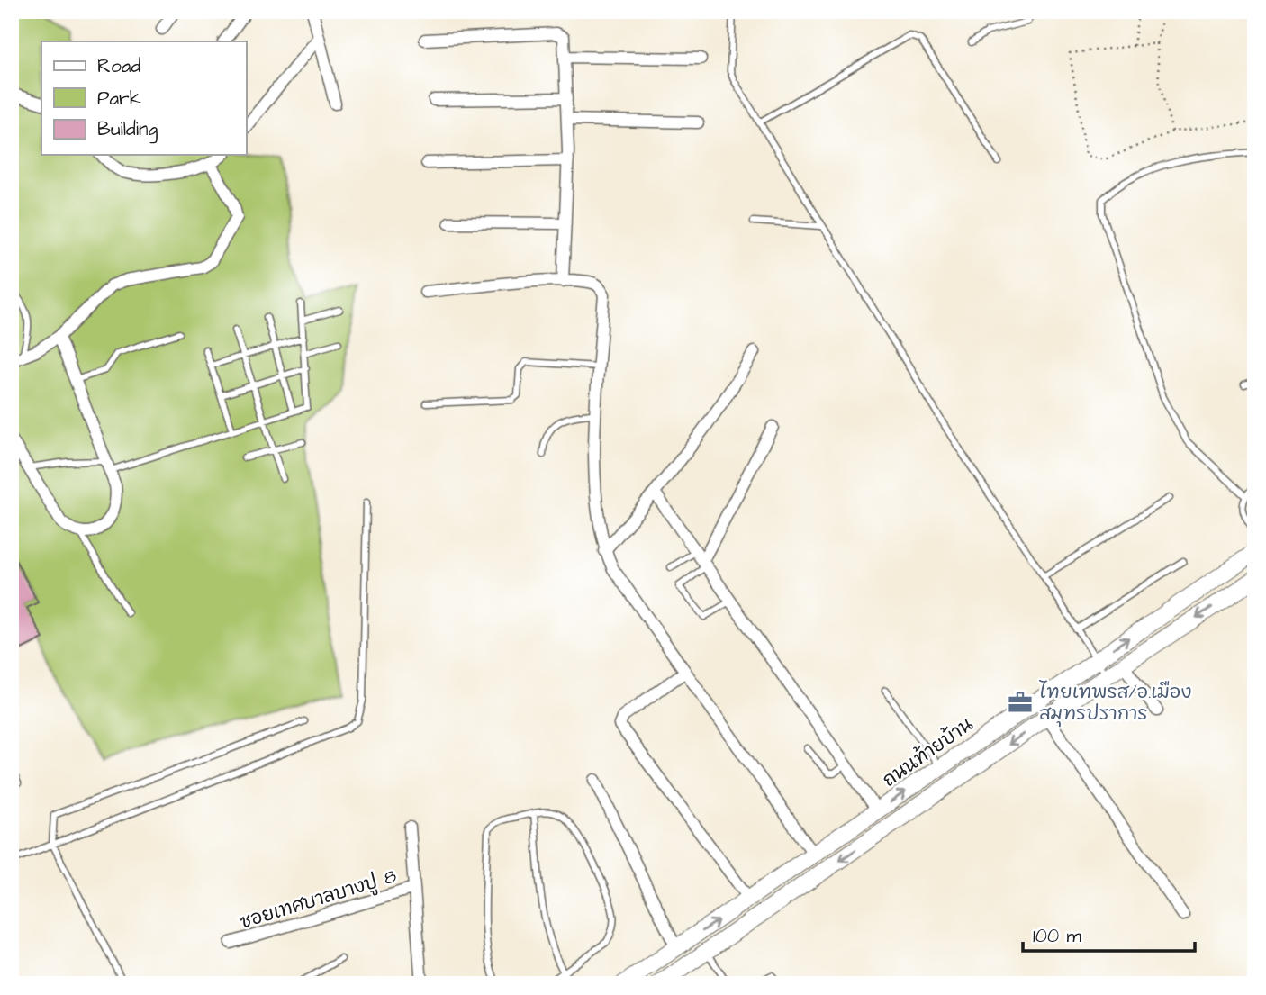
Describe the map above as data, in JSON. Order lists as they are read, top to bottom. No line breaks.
{"streets":{"street":["ถนนท้ายบ้าน","ซอยเทศบาลบางปู 8"]},"places":{"office":["ไทยเทพรส/อ.เมือง สมุทรปราการ"]},"legend":["Road","Park","Building"],"scale_bar":"100 m"}
